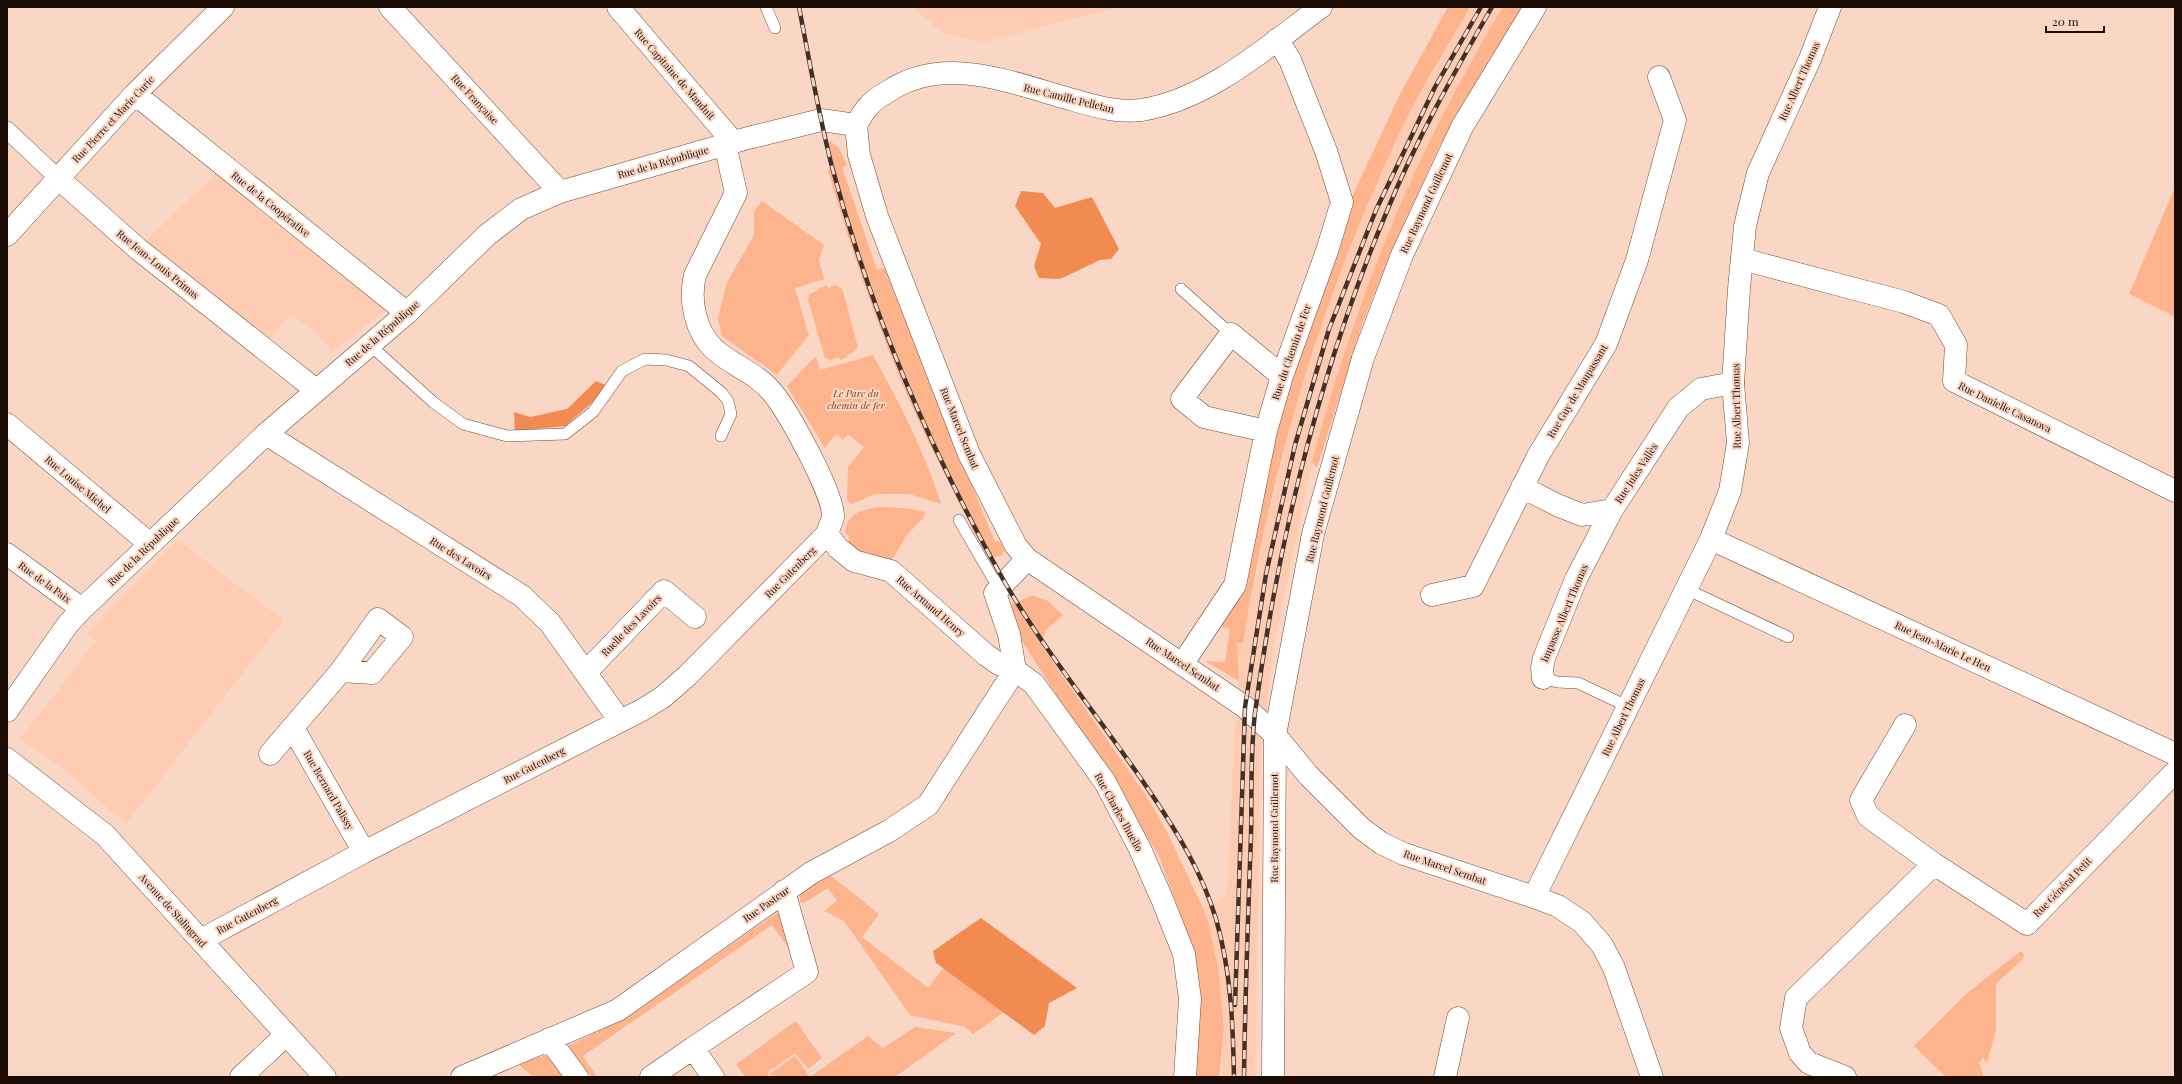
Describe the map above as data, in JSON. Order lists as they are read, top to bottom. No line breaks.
{"streets":{"street":["Rue Capitaine de Mauduit","Rue Albert Thomas","Rue Camille Pelletan","Rue Française","Rue Pierre et Marie Curie","Rue de la République","Rue Raymond Guillemot","Rue de la Coopérative","Rue Jean-Louis Primas","Rue du Chemin de Fer","Rue Guy de Maupassant","Rue Danielle Casanova","Rue Marcel Sembat","Rue Jules Vallès","Rue Louise Michel","Rue des Lavoirs","Rue Gutenberg","Rue de la Paix","Rue Armand Henry","Impasse Albert Thomas","Ruelle des Lavoirs","Rue Jean-Marie Le Hen","Rue Bernard Palissy","Rue Charles Ihuello","Rue Général Petit","Rue Pasteur","Avenue de Stalingrad"]},"crossings":[["Rue Capitaine de Mauduit","Rue de la République"],["Rue Albert Thomas","Rue Danielle Casanova"],["Rue Albert Thomas","Rue Marcel Sembat"],["Rue Albert Thomas","Rue Jules Vallès"],["Rue Albert Thomas","Impasse Albert Thomas"],["Rue Albert Thomas","Rue Jean-Marie Le Hen"],["Rue Camille Pelletan","Rue de la République"],["Rue Camille Pelletan","Rue du Chemin de Fer"],["Rue Camille Pelletan","Rue Marcel Sembat"],["Rue Française","Rue de la République"],["Rue Pierre et Marie Curie","Rue de la Coopérative"],["Rue Pierre et Marie Curie","Rue Jean-Louis Primas"],["Rue de la République","Rue de la Coopérative"],["Rue de la République","Rue Jean-Louis Primas"],["Rue de la République","Rue Marcel Sembat"],["Rue de la République","Rue Louise Michel"],["Rue de la République","Rue des Lavoirs"],["Rue de la République","Rue de la Paix"],["Rue Raymond Guillemot","Rue Marcel Sembat"],["Rue du Chemin de Fer","Rue Marcel Sembat"],["Rue Guy de Maupassant","Rue Jules Vallès"],["Rue Jules Vallès","Impasse Albert Thomas"],["Rue des Lavoirs","Rue Gutenberg"],["Rue des Lavoirs","Ruelle des Lavoirs"],["Rue Gutenberg","Rue Armand Henry"],["Rue Gutenberg","Rue Bernard Palissy"],["Rue Gutenberg","Avenue de Stalingrad"],["Rue Armand Henry","Rue Charles Ihuello"],["Rue Armand Henry","Rue Pasteur"],["Rue Charles Ihuello","Rue Pasteur"]],"parks":["Le Parc du chemin de fer"],"scale_bar":"20 m"}
